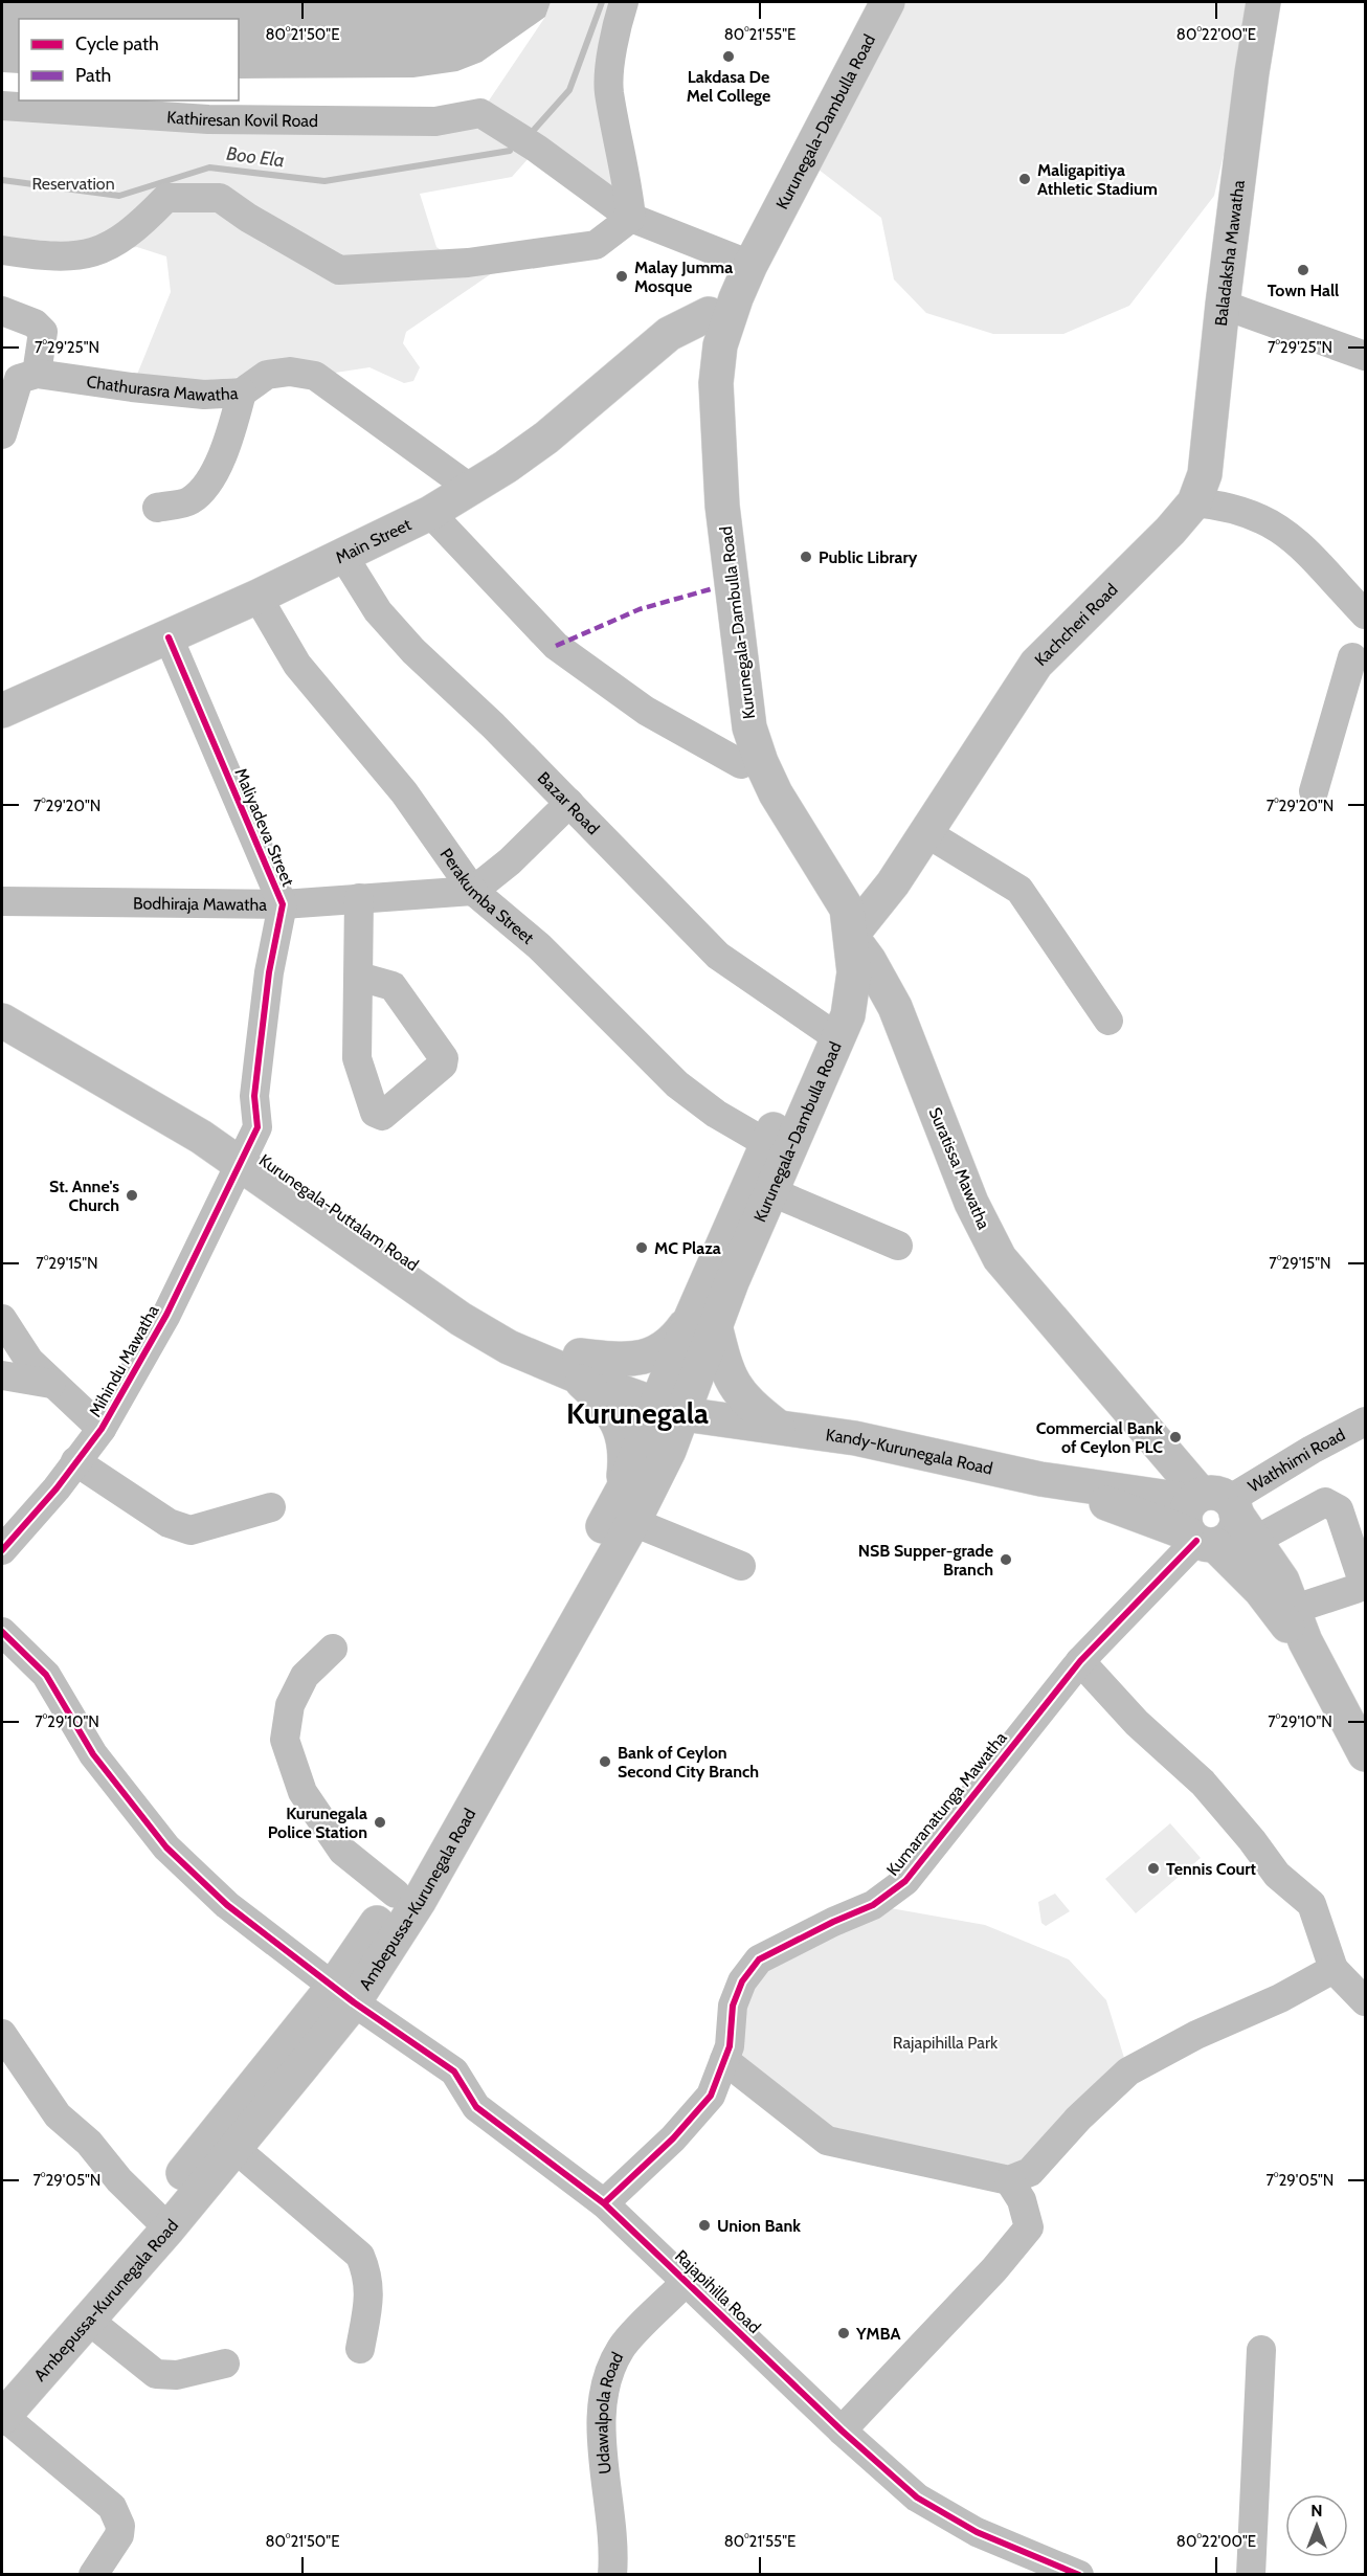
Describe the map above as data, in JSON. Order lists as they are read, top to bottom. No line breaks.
{"streets":{"main road":["Kurunegala-Dambulla Road","Baladaksha Mawatha","Main Street","Kachcheri Road","Suratissa Mawatha","Kurunegala-Puttalam Road","Kandy-Kurunegala Road","Ambepussa-Kurunegala Road"],"street":["Kathiresan Kovil Road","Chathurasra Mawatha","Bazar Road","Maliyadeva Street","Perakumba Street","Bodhiraja Mawatha","Mihindu Mawatha","Wathhimi Road","Kumaranatunga Mawatha","Rajapihilla Road","Udawalpola Road"]},"crossings":[["Kurunegala-Dambulla Road","Main Street"],["Kurunegala-Dambulla Road","Kachcheri Road"],["Kurunegala-Dambulla Road","Bazar Road"],["Kurunegala-Dambulla Road","Perakumba Street"],["Kurunegala-Dambulla Road","Suratissa Mawatha"],["Kurunegala-Dambulla Road","Kurunegala-Puttalam Road"],["Kurunegala-Dambulla Road","Kandy-Kurunegala Road"],["Kurunegala-Dambulla Road","Ambepussa-Kurunegala Road"],["Baladaksha Mawatha","Kachcheri Road"],["Chathurasra Mawatha","Main Street"],["Main Street","Bazar Road"],["Main Street","Maliyadeva Street"],["Main Street","Perakumba Street"],["Kachcheri Road","Suratissa Mawatha"],["Maliyadeva Street","Bodhiraja Mawatha"],["Maliyadeva Street","Kurunegala-Puttalam Road"],["Maliyadeva Street","Mihindu Mawatha"],["Perakumba Street","Bodhiraja Mawatha"],["Suratissa Mawatha","Kandy-Kurunegala Road"],["Suratissa Mawatha","Wathhimi Road"],["Suratissa Mawatha","Kumaranatunga Mawatha"],["Kurunegala-Puttalam Road","Mihindu Mawatha"],["Kurunegala-Puttalam Road","Kandy-Kurunegala Road"],["Kurunegala-Puttalam Road","Ambepussa-Kurunegala Road"],["Kandy-Kurunegala Road","Wathhimi Road"],["Kandy-Kurunegala Road","Kumaranatunga Mawatha"],["Kandy-Kurunegala Road","Ambepussa-Kurunegala Road"],["Wathhimi Road","Kumaranatunga Mawatha"],["Kumaranatunga Mawatha","Rajapihilla Road"],["Ambepussa-Kurunegala Road","Rajapihilla Road"],["Rajapihilla Road","Udawalpola Road"]],"districts":["Kurunegala"],"water":["Boo Ela"],"parks":["Reservation","Rajapihilla Park"],"places":["Lakdasa De Mel College","Maligapitiya Athletic Stadium","Town Hall","Malay Jumma Mosque","Public Library","St. Anne's Church","MC Plaza","Commercial Bank of Ceylon PLC","NSB Supper-grade Branch","Bank of Ceylon Second City Branch","Kurunegala Police Station","Tennis Court","Union Bank","YMBA"],"legend":["Cycle path","Path"],"north":"top","coordinates":["80°21'50\"E","80°21'55\"E","80°22'00\"E","7°29'25\"N","7°29'20\"N","7°29'15\"N","7°29'10\"N","7°29'05\"N"]}
